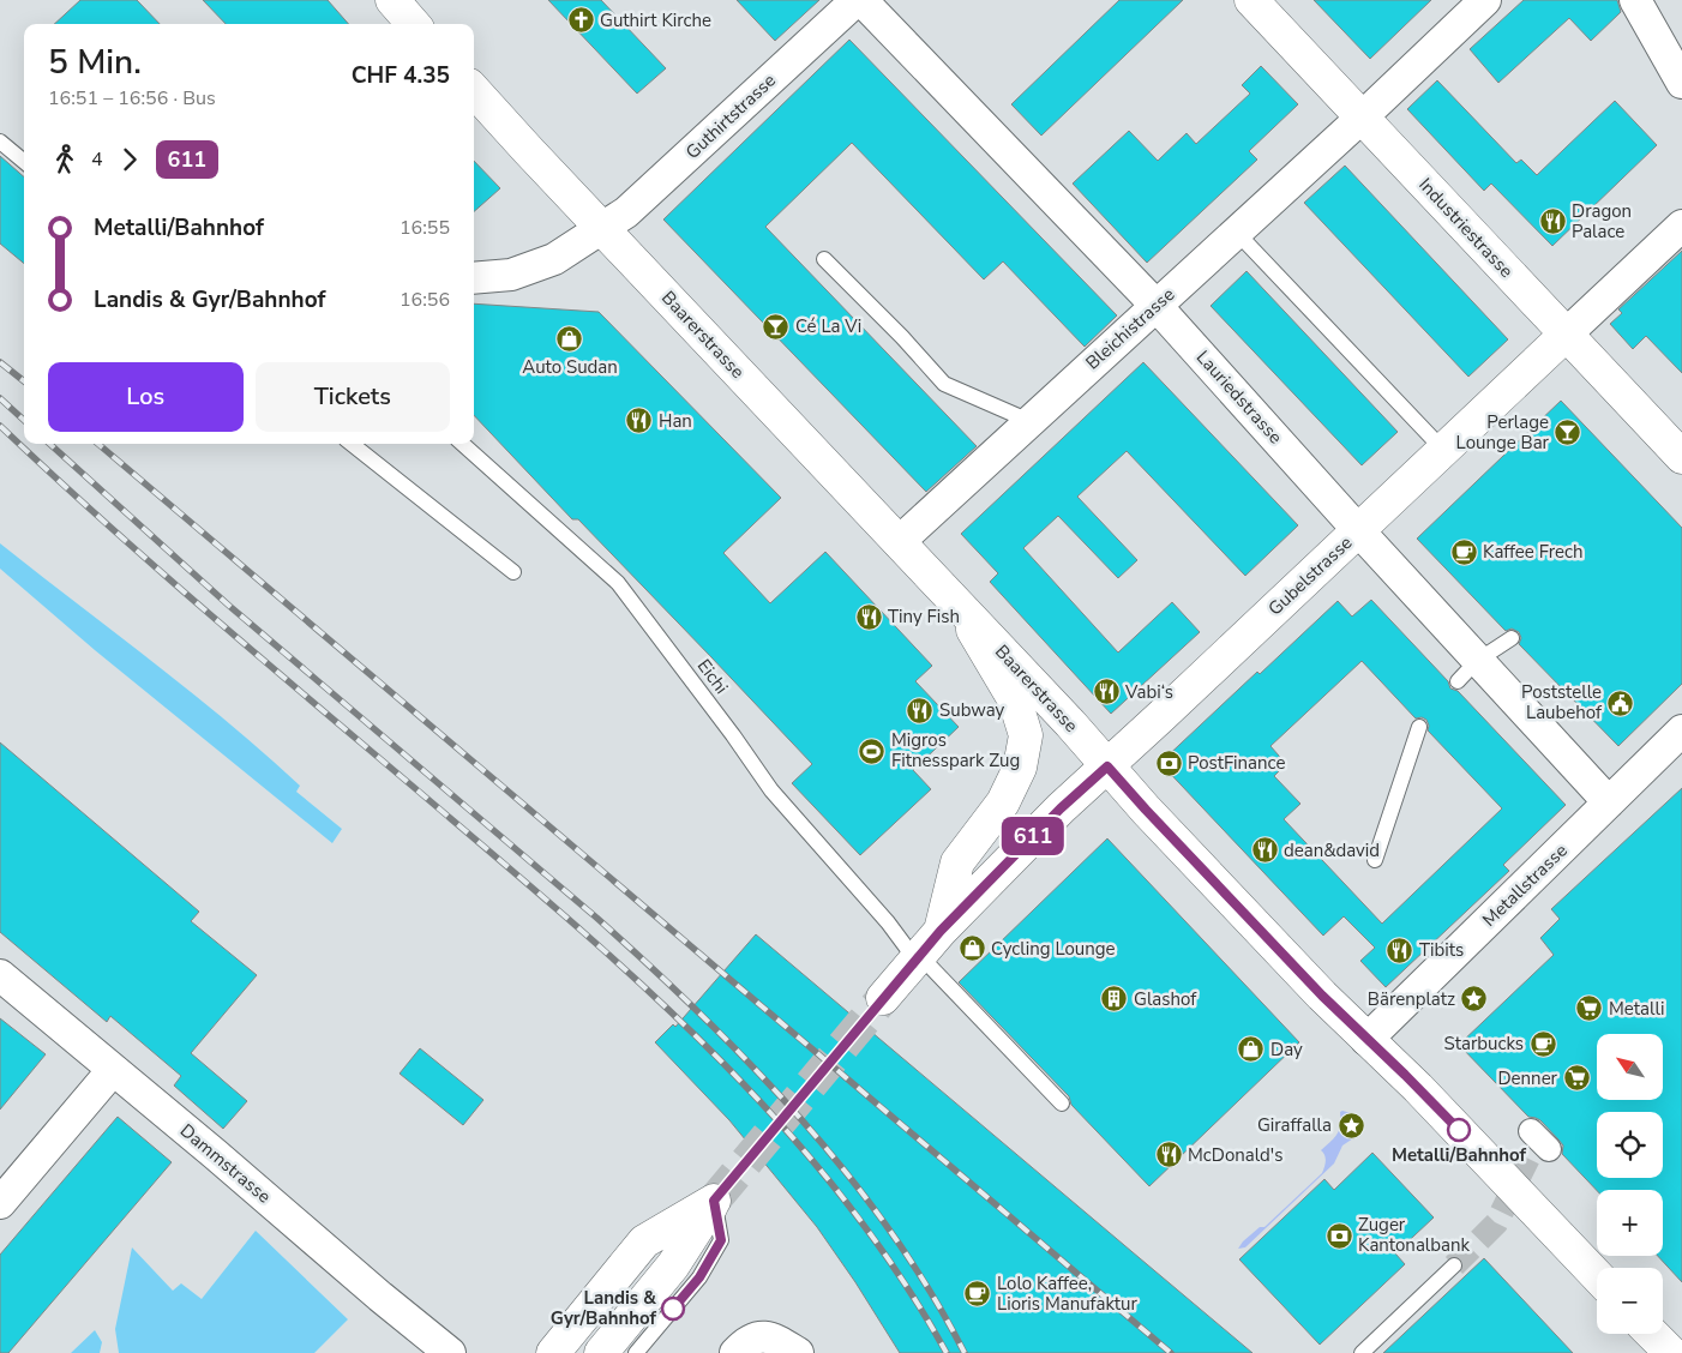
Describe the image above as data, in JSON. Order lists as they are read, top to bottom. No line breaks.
{"streets":{"street":["Guthirtstrasse","Industriestrasse","Bleichistrasse","Baarerstrasse","Lauriedstrasse","Gubelstrasse","Metallstrasse","Dammstrasse"],"lane":["Eichi"]},"crossings":[["Guthirtstrasse","Baarerstrasse"],["Industriestrasse","Bleichistrasse"],["Industriestrasse","Gubelstrasse"],["Bleichistrasse","Baarerstrasse"],["Bleichistrasse","Lauriedstrasse"],["Baarerstrasse","Gubelstrasse"],["Baarerstrasse","Metallstrasse"],["Lauriedstrasse","Gubelstrasse"],["Lauriedstrasse","Metallstrasse"],["Gubelstrasse","Eichi"]],"places":{"church":["Guthirt Kirche"],"restaurant":["Dragon Palace","Han","Tiny Fish","Vabi‘s","Subway","dean&david","Tibits","McDonald's"],"bar":["Cé La Vi","Perlage Lounge Bar"],"shop":["Auto Sudan","Cycling Lounge","Day"],"cafe":["Kaffee Frech","Starbucks","Lolo Kaffee, Lioris Manufaktur"],"public building":["Poststelle Laubehof"],"sports":["Migros Fitnesspark Zug"],"bank":["PostFinance","Zuger Kantonalbank"],"building":["Glashof"],"place":["Bärenplatz","Giraffalla"],"supermarket":["Metalli","Denner"],"other":["Metalli/Bahnhof","Landis & Gyr/Bahnhof"]},"lines":["bus line 611"],"north":"top left","page":{"on_map":"611","heading":["5 Min.","16:51 – 16:56 · Bus","CHF 4.35"],"legs":["4","611"],"list":[{"name":"Metalli/Bahnhof","value":"16:55"},{"name":"Landis & Gyr/Bahnhof","value":"16:56"}],"buttons":["Los","Tickets"],"map_buttons":["+","−"]}}
